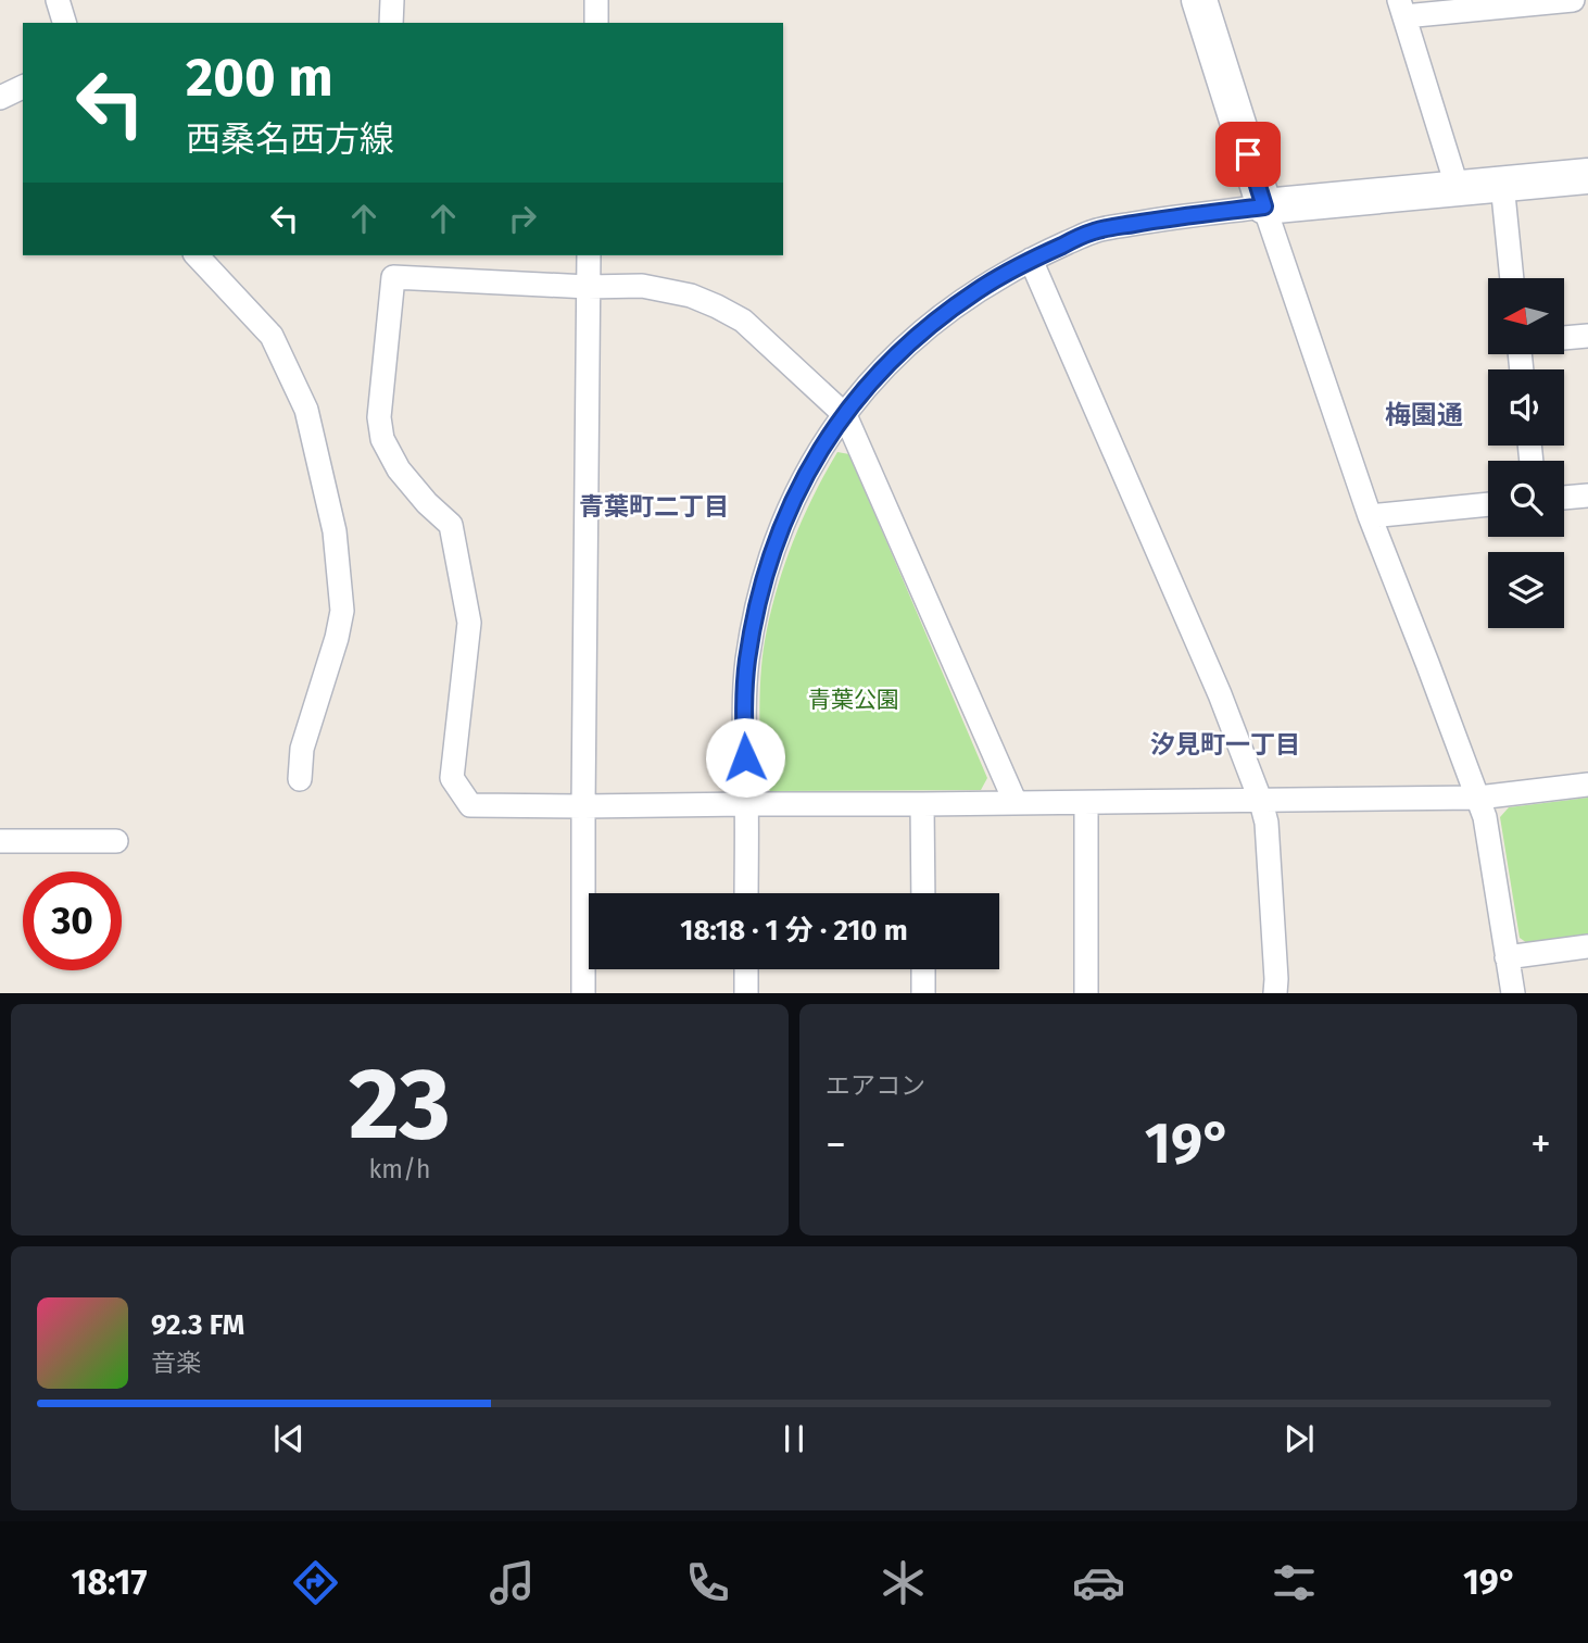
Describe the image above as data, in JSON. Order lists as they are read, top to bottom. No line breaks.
{"districts":["梅園通","青葉町二丁目","汐見町一丁目"],"parks":["青葉公園"],"north":"left","page":{"turn":["200 m","西桑名西方線"],"limit":"30","trip":"18:18 · 1 分 · 210 m","tile":[["23","km/h"],"エアコン"],"heat":["−","19°","+"],"song":["92.3 FM","音楽"],"tabs":["18:17","19°"]}}
